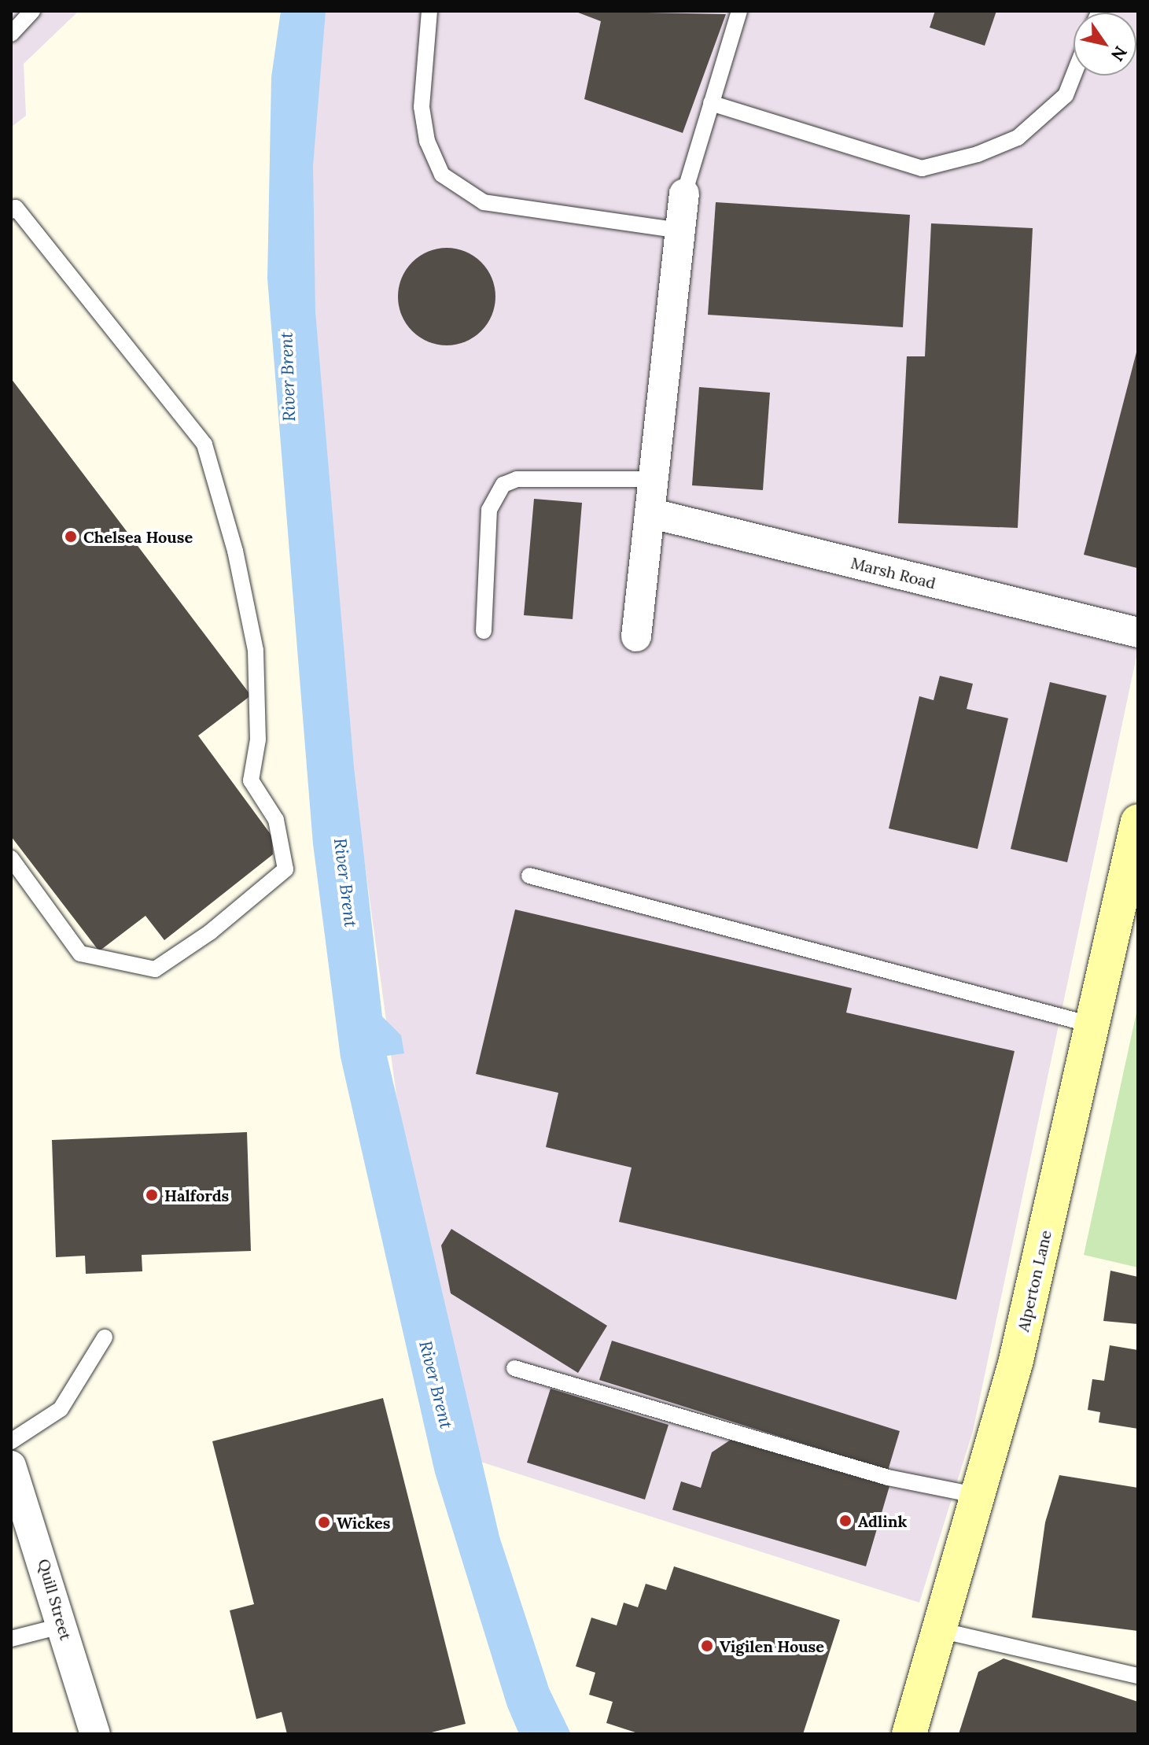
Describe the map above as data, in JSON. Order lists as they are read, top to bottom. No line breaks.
{"streets":{"main road":["Alperton Lane"],"street":["Marsh Road","Quill Street"]},"water":["River Brent"],"places":["Chelsea House","Halfords","Adlink","Wickes","Vigilen House"],"north":"bottom right"}
